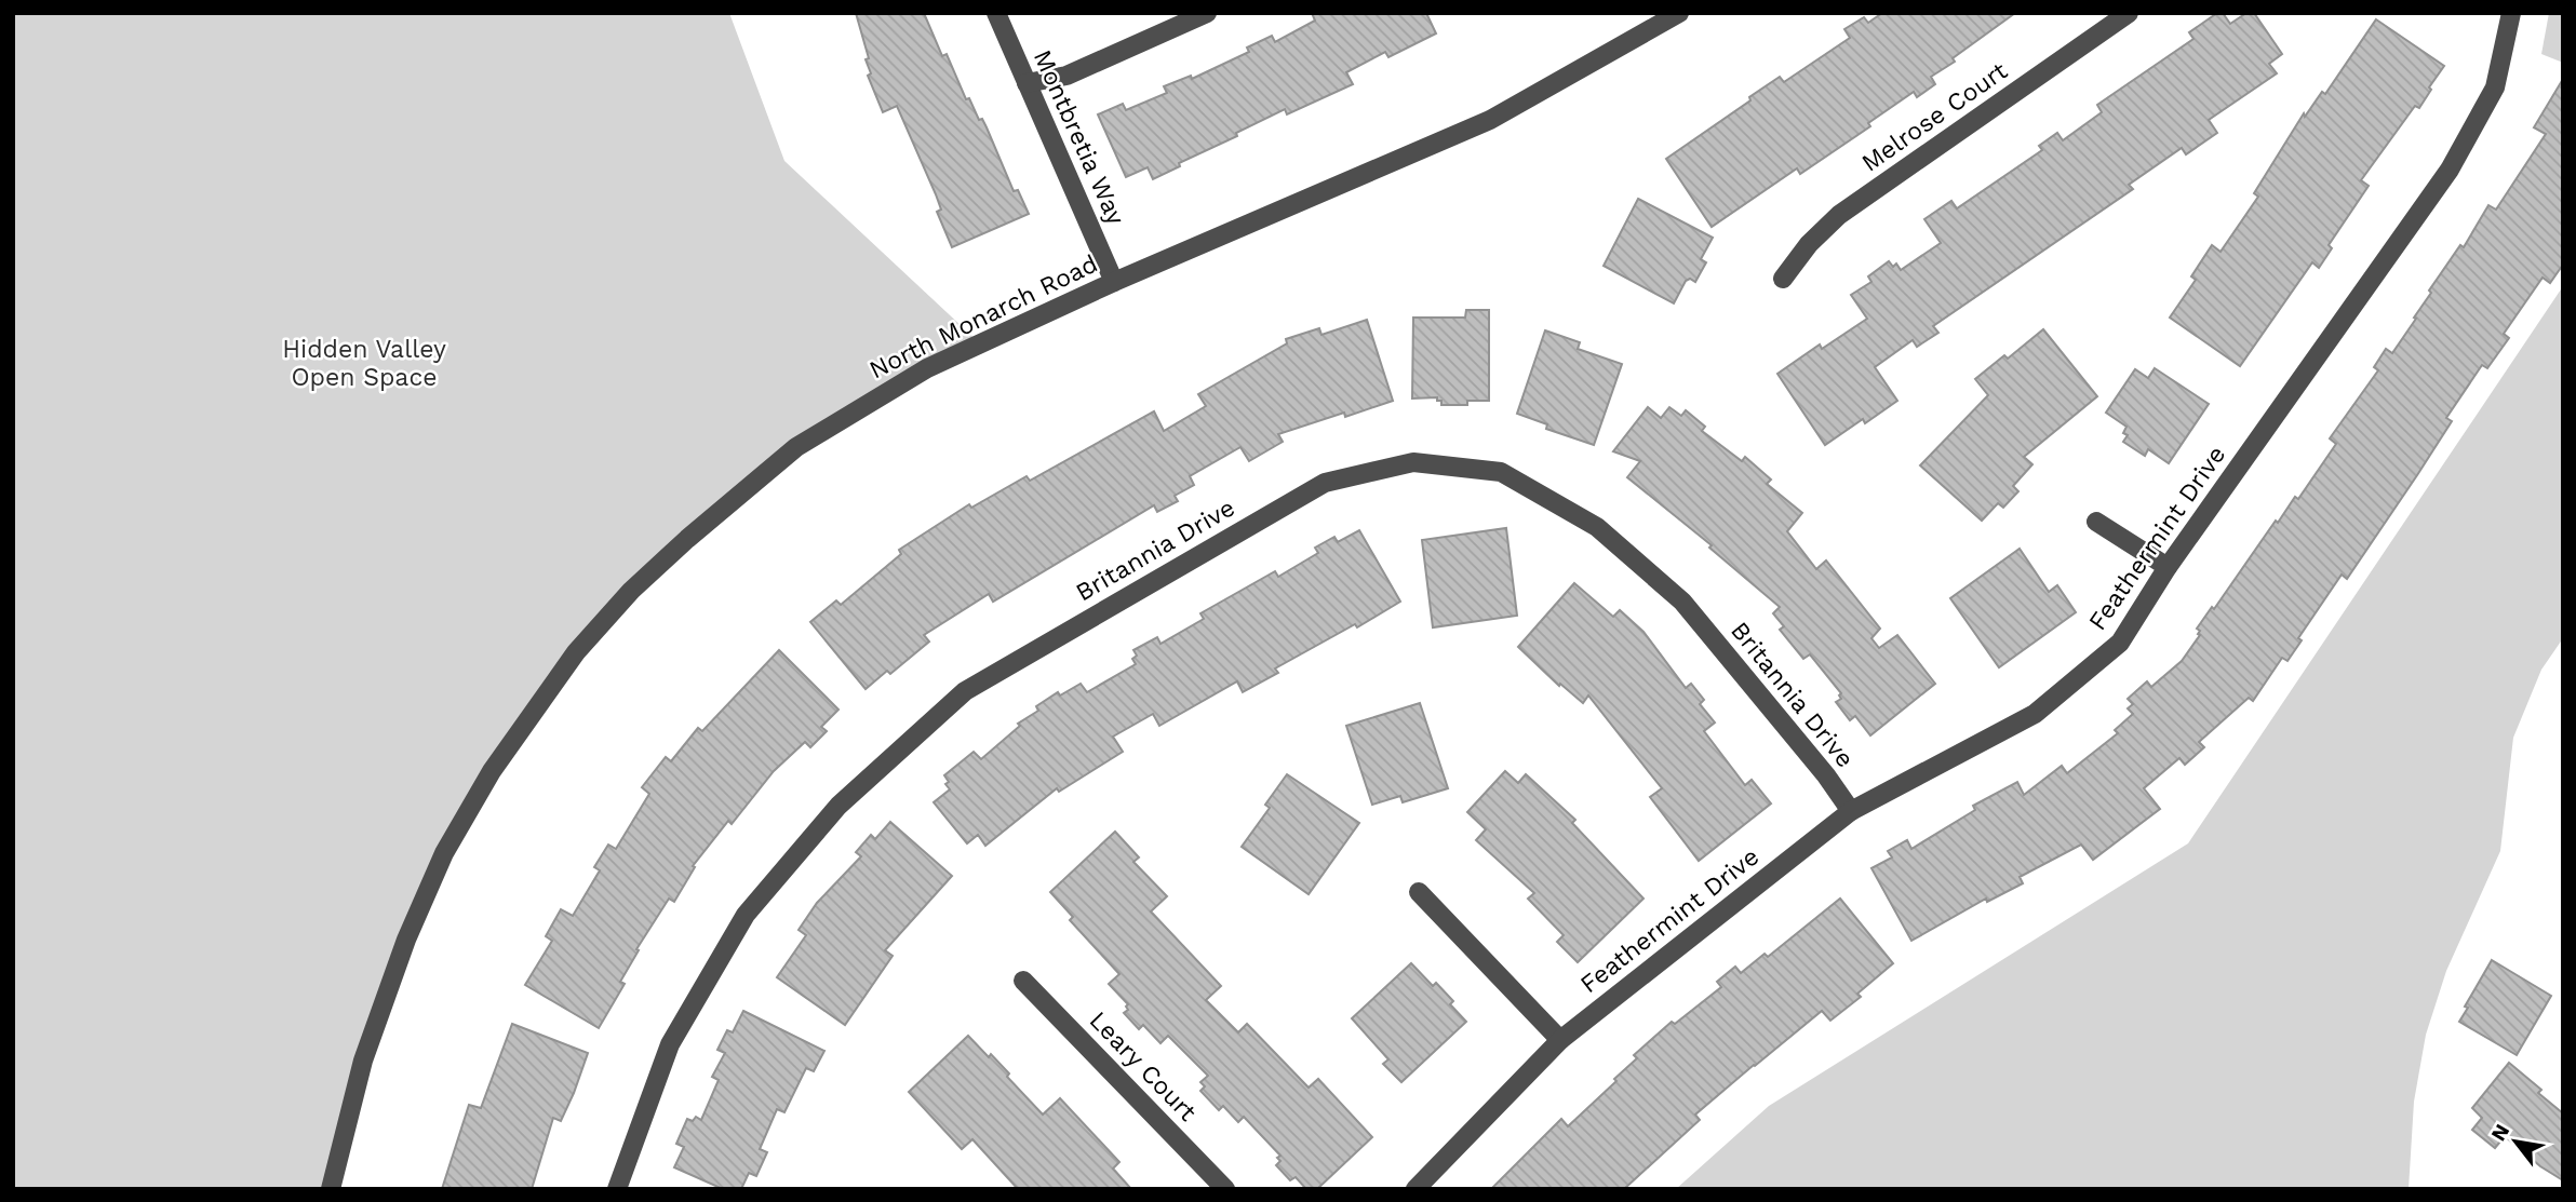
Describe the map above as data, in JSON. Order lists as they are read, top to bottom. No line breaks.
{"streets":{"street":["Melrose Court","Montbretia Way","North Monarch Road","Feathermint Drive","Britannia Drive","Leary Court"]},"crossings":[["Montbretia Way","North Monarch Road"],["Feathermint Drive","Britannia Drive"]],"parks":["Hidden Valley Open Space"],"north":"top left"}
